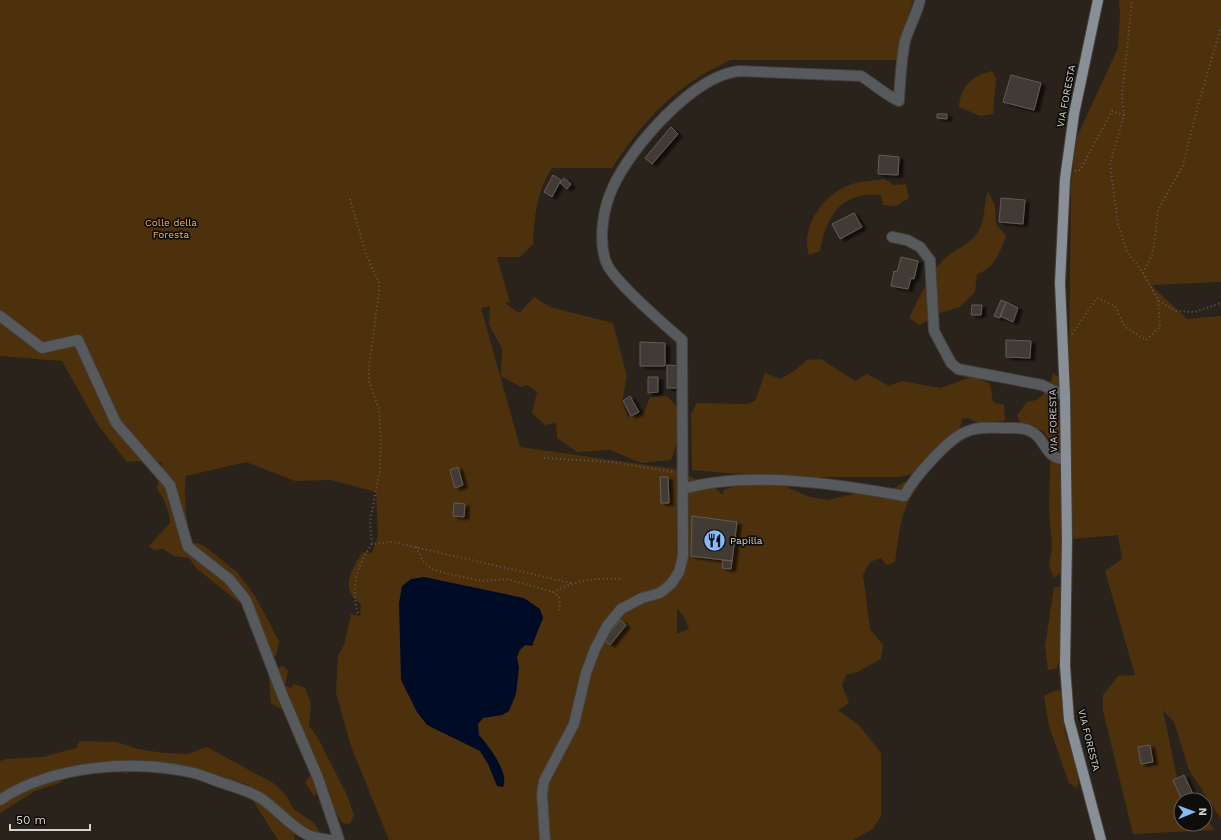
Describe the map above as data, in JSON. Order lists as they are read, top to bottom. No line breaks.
{"streets":{"main road":["VIA FORESTA"]},"parks":["Colle della Foresta"],"places":{"restaurant":["Papilla"]},"scale_bar":"50 m","north":"right"}
